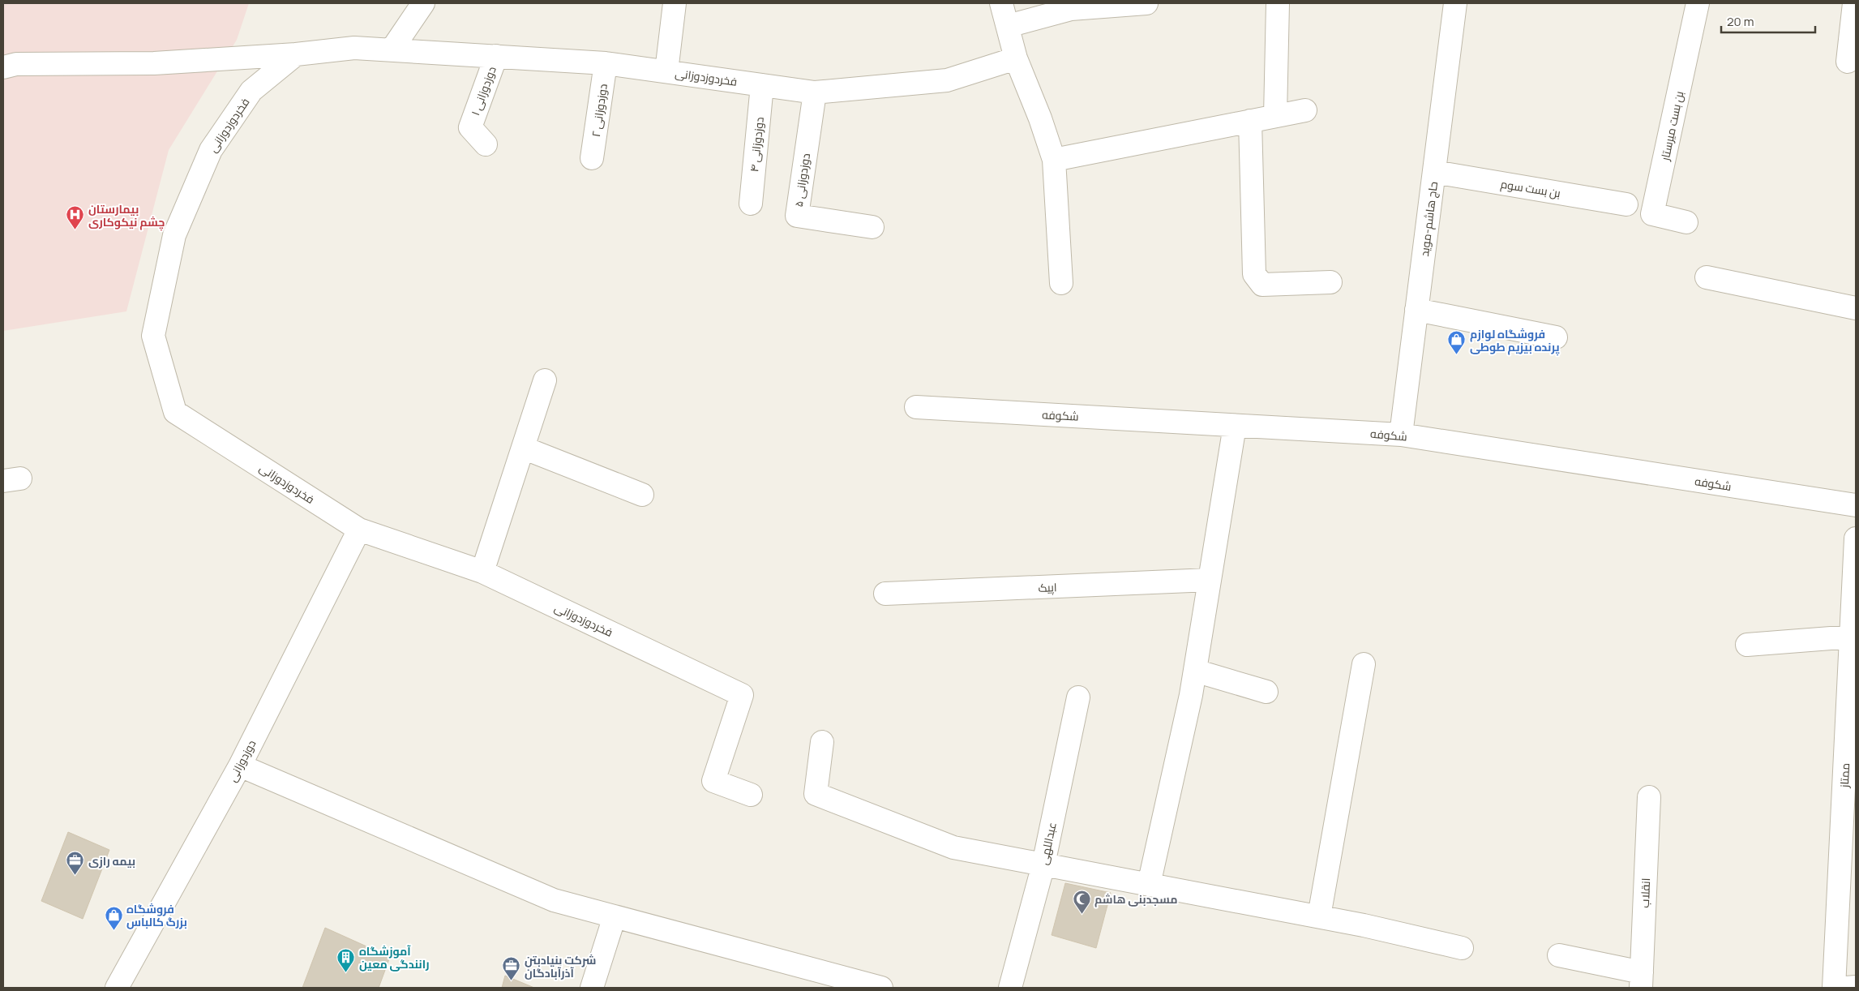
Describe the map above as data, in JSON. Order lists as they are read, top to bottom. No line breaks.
{"streets":{"street":["فخردوزدوزانی","دوزدوزانی ۱","دوزدوزانی ۲","بن بست میرستار","دوزدوزانی ۴","دوزدوزانی ۵","بن بست سوم","حاج هاشم-موید","شکوفه","اپیک","دوزدوزانی","ممتاز","عبداللهی","انقلاب"]},"crossings":[["فخردوزدوزانی","دوزدوزانی ۱"],["فخردوزدوزانی","دوزدوزانی ۲"],["فخردوزدوزانی","دوزدوزانی ۴"],["فخردوزدوزانی","دوزدوزانی ۵"],["فخردوزدوزانی","دوزدوزانی"],["بن بست سوم","حاج هاشم-موید"],["حاج هاشم-موید","شکوفه"]],"places":{"hospital":["بیمارستان چشم نیکوکاری"],"shop":["فروشگاه لوازم پرنده بیزیم طوطی","فروشگاه بزرگ کالباس"],"office":["بیمه رازی","شرکت بنیادبتن آذرآبادگان"],"mosque":["مسجدبنی هاشم"],"building":["آموزشگاه رانندگی معین"]},"scale_bar":"20 m"}
